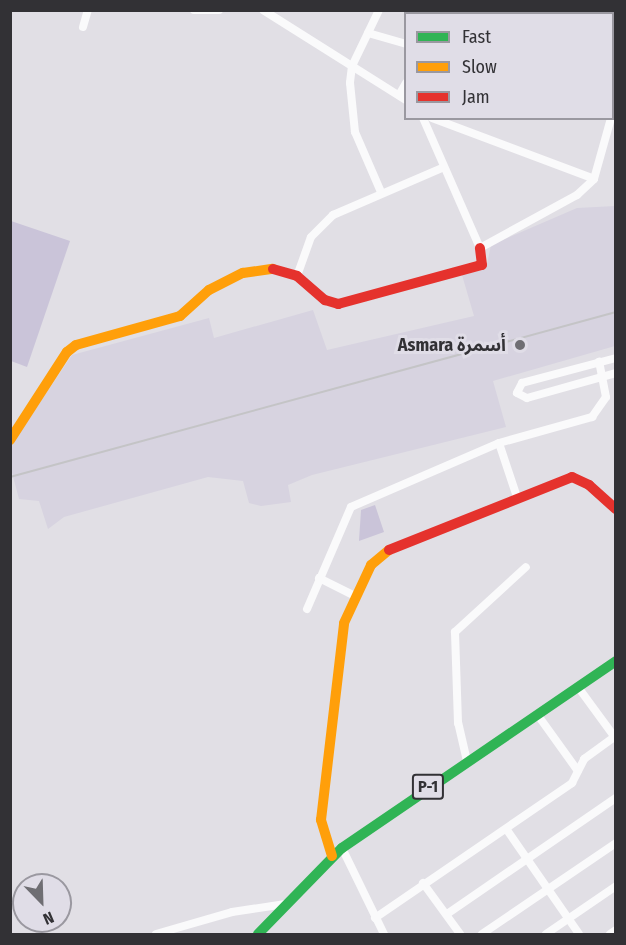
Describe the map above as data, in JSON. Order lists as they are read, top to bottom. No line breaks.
{"streets":{"main road":["P-1"]},"places":["Asmara أسمرة"],"legend":["Fast","Slow","Jam"],"north":"bottom right"}
